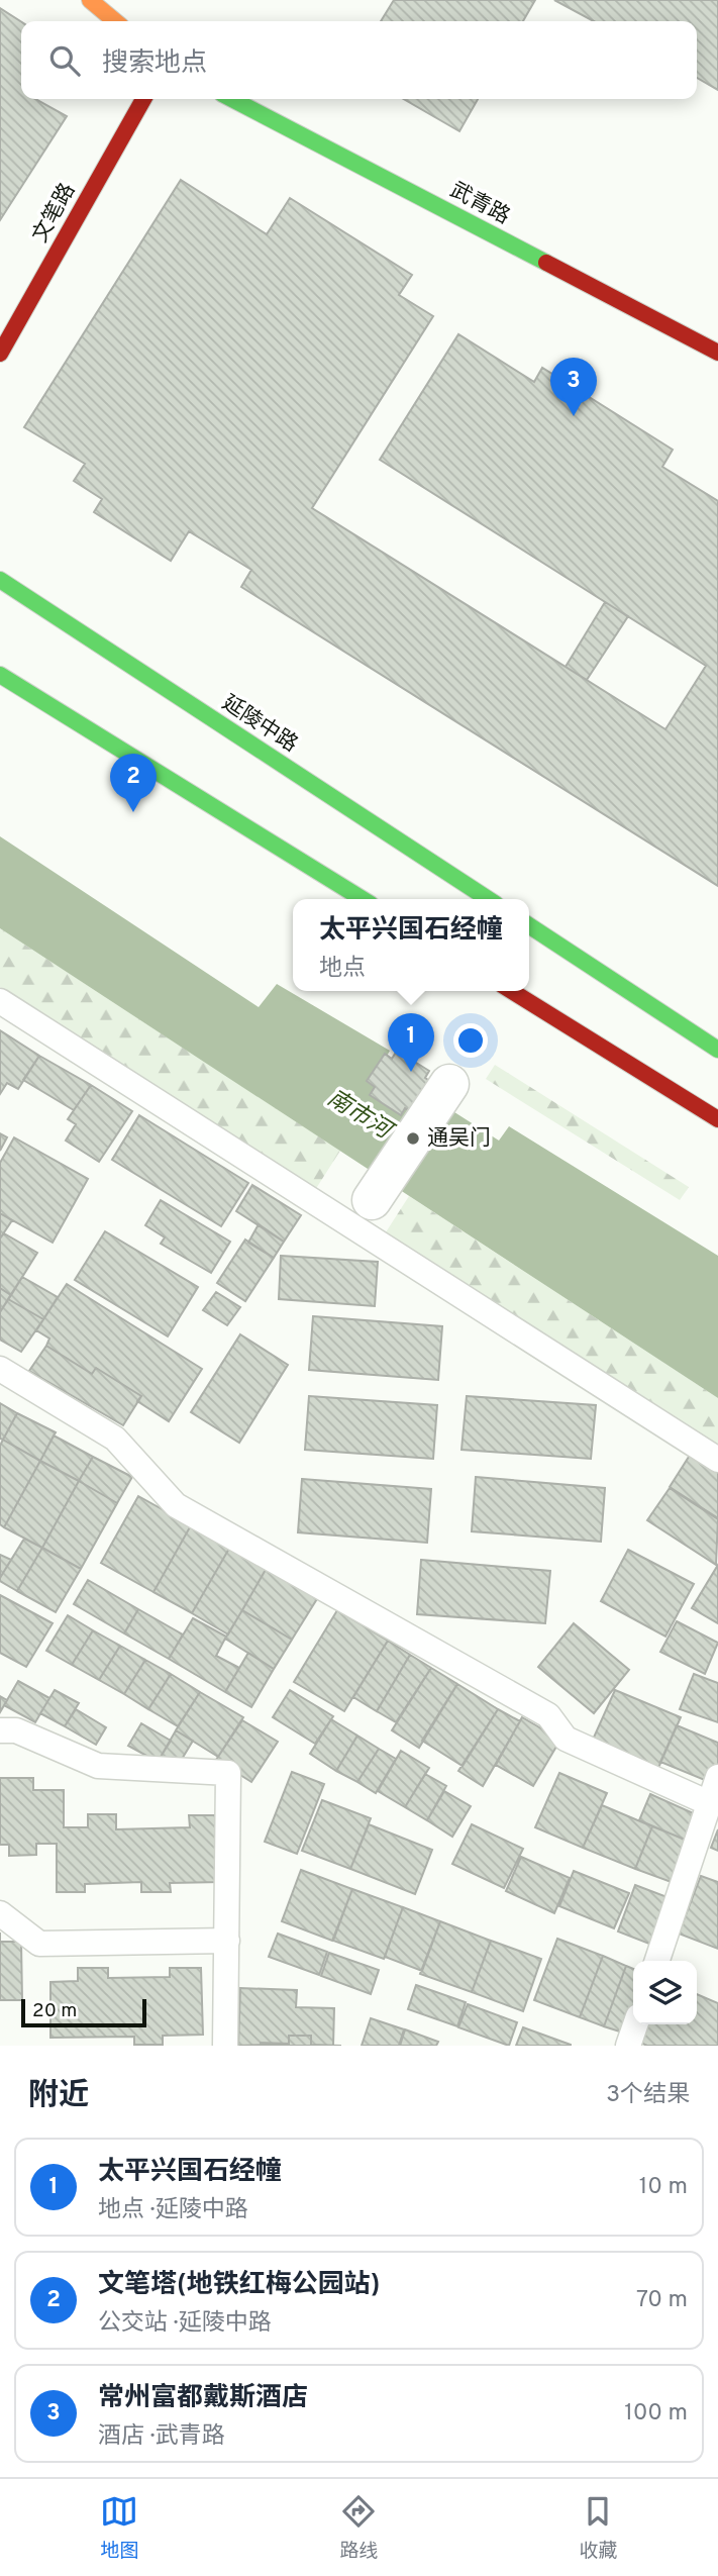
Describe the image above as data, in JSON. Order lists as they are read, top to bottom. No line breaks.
{"streets":{"main road":["武青路","文笔路","延陵中路"]},"water":["南市河"],"places":["通吴门"],"scale_bar":"20 m","page":{"search":"搜索地点","pins":["3","2","1"],"popup":["太平兴国石经幢","地点"],"scale":"20 m","heading":["附近","3个结果"],"list":[{"mark":"1","name":"太平兴国石经幢","note":"地点 · 延陵中路","value":"10 m"},{"mark":"2","name":"文笔塔(地铁红梅公园站)","note":"公交站 · 延陵中路","value":"70 m"},{"mark":"3","name":"常州富都戴斯酒店","note":"酒店 · 武青路","value":"100 m"}],"nav":["地图","路线","收藏"]}}
